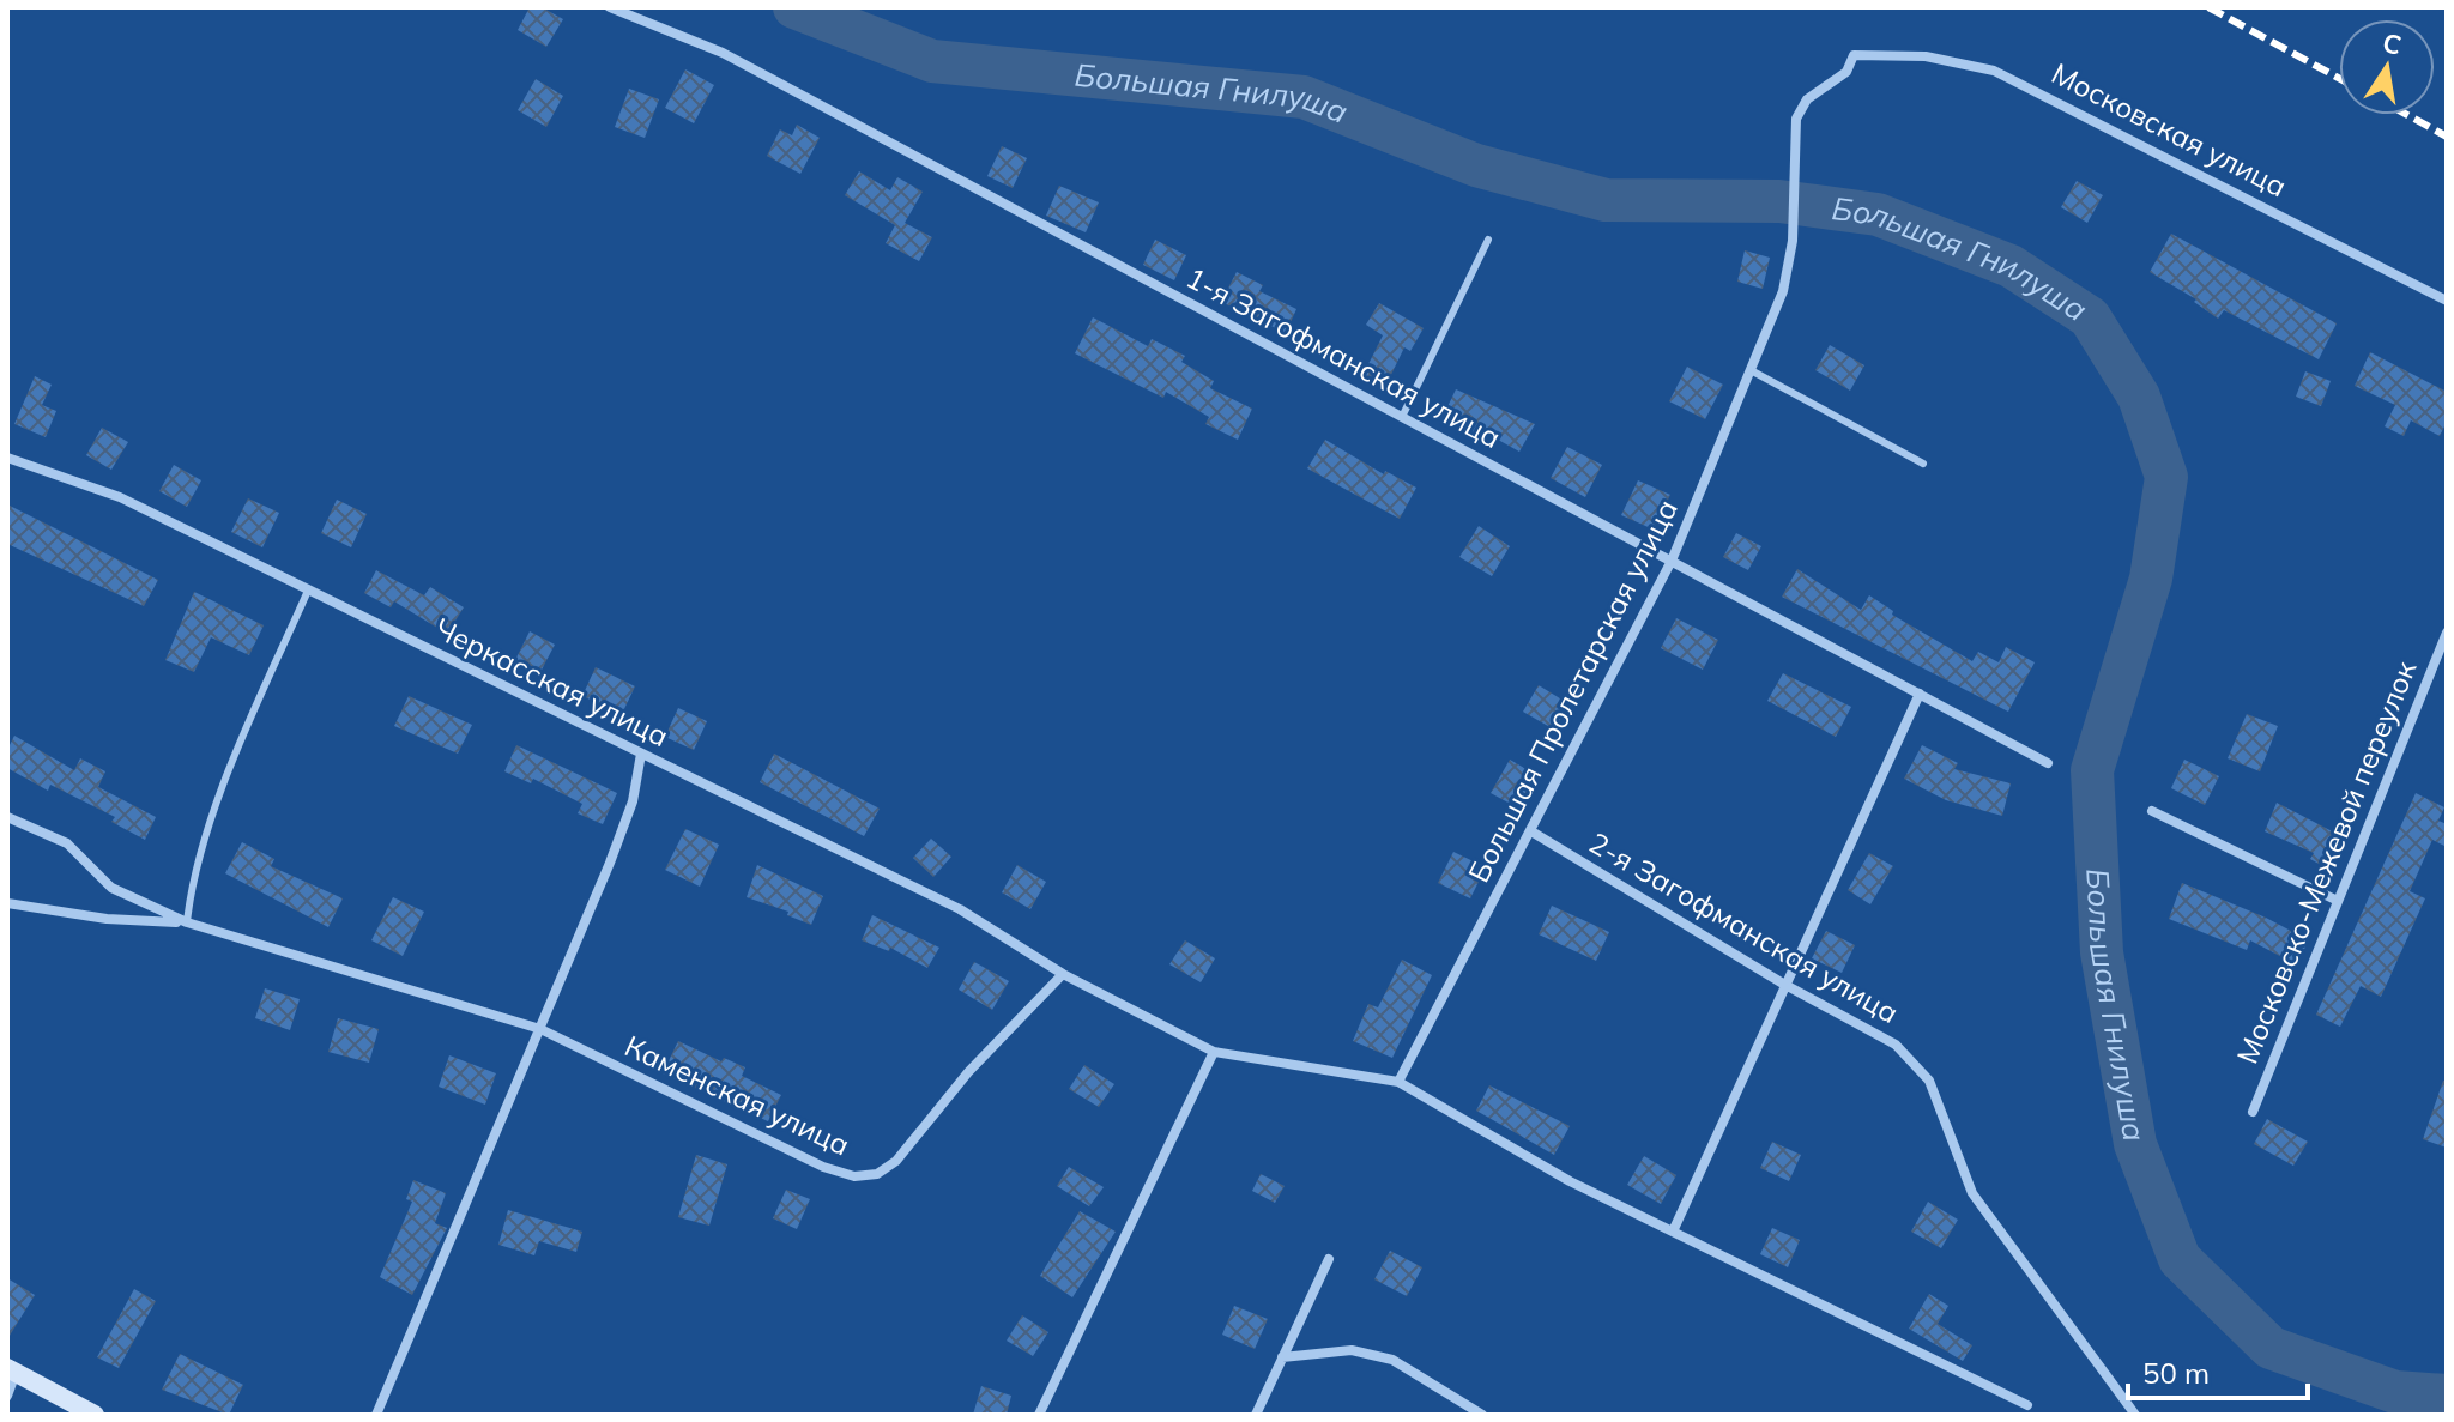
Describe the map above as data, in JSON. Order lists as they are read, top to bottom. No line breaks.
{"streets":{"street":["Московская улица","1-я Загофманская улица","Черкасская улица","Большая Пролетарская улица","Московско-Межевой переулок","2-я Загофманская улица","Каменская улица"]},"crossings":[["Московская улица","Большая Пролетарская улица"],["1-я Загофманская улица","Большая Пролетарская улица"],["Черкасская улица","Каменская улица"],["Большая Пролетарская улица","2-я Загофманская улица"]],"water":["Большая Гнилуша"],"scale_bar":"50 m","north":"top"}
